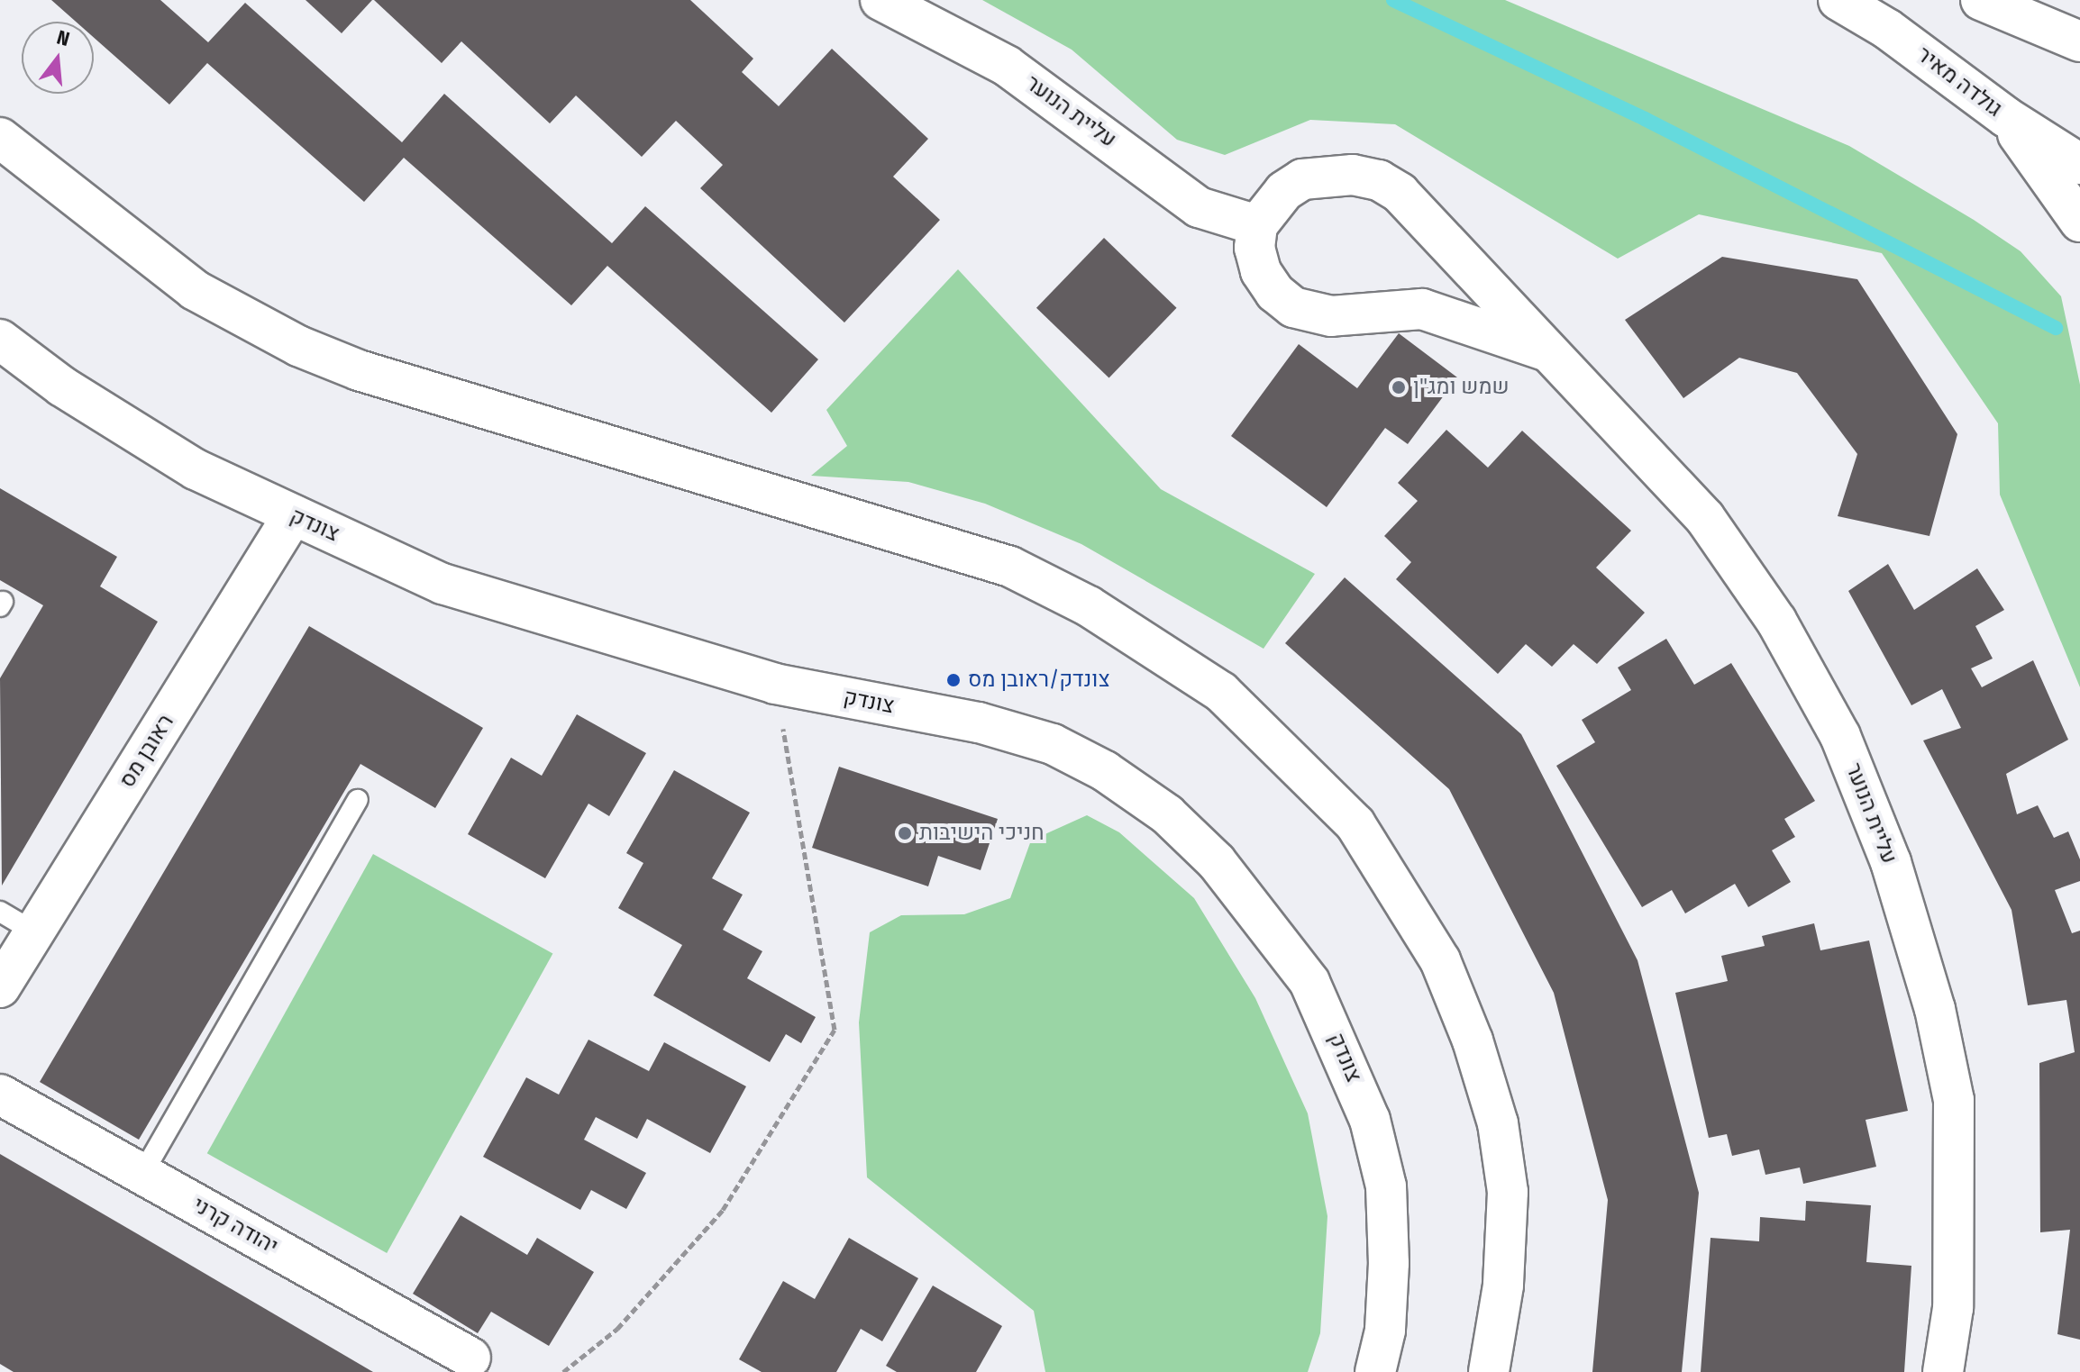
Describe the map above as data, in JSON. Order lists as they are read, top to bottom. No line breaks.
{"streets":{"street":["גולדה מאיר","עליית הנוער","צונדק","ראובן מס","יהודה קרני"]},"crossings":[["צונדק","ראובן מס"]],"places":["שמש ומג\"ן","צונדק/ראובן מס","חניכי הישיבות"],"north":"top"}
